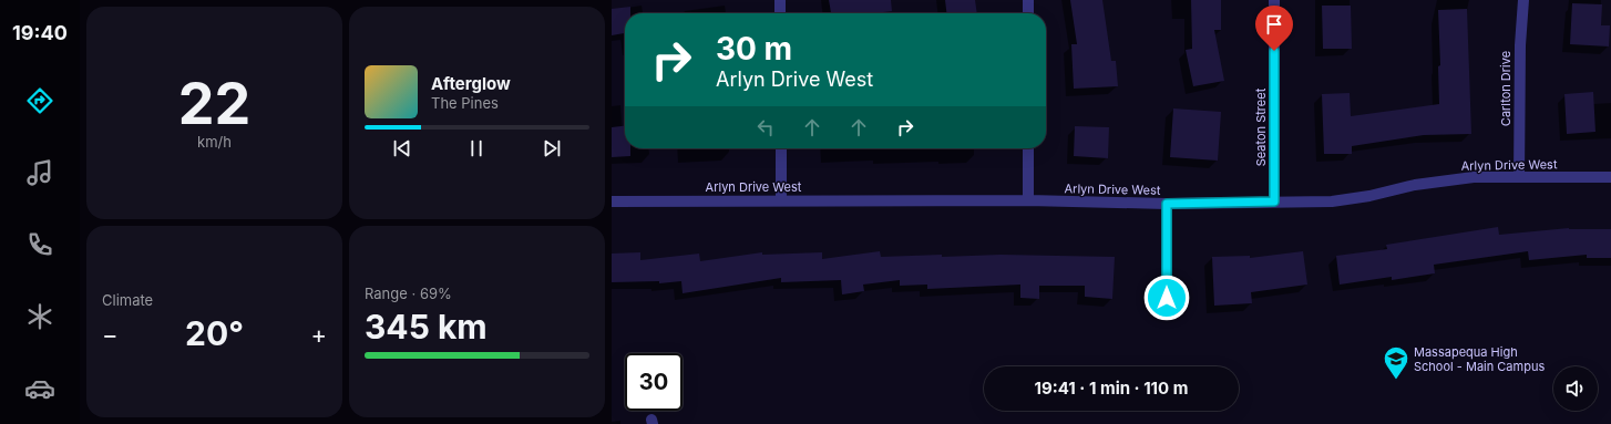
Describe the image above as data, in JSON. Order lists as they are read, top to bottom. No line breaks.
{"streets":{"street":["Carlton Drive","Seaton Street","Arlyn Drive West"]},"crossings":[["Carlton Drive","Arlyn Drive West"],["Seaton Street","Arlyn Drive West"]],"places":{"school or university":["Massapequa High School - Main Campus"]},"page":{"tabs":"19:40","tile":[["22","km/h"],"Climate",["Range · 69%","345 km"]],"turn":["30 m","Arlyn Drive West"],"song":["Afterglow","The Pines"],"heat":["−","20°","+"],"limit":"30","trip":"19:41 · 1 min · 110 m"}}
